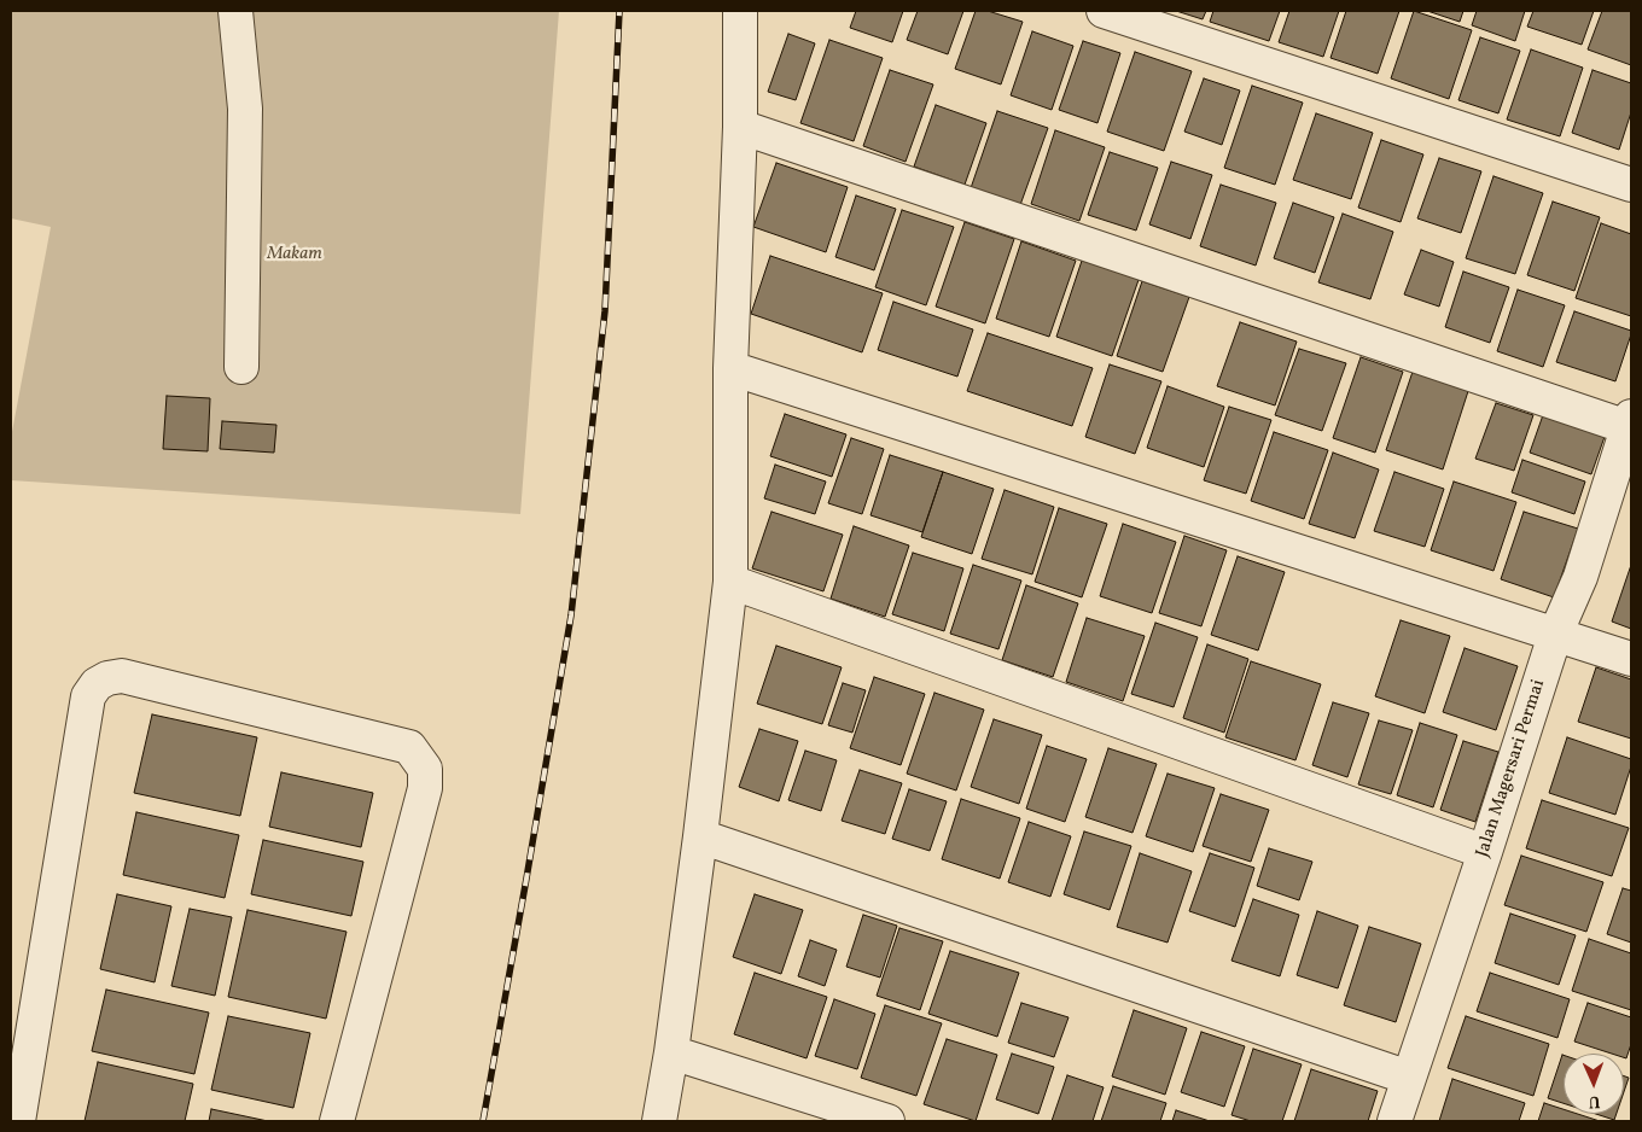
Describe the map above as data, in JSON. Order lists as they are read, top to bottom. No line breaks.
{"streets":{"street":["Jalan Magersari Permai"]},"parks":["Makam"],"north":"bottom"}
